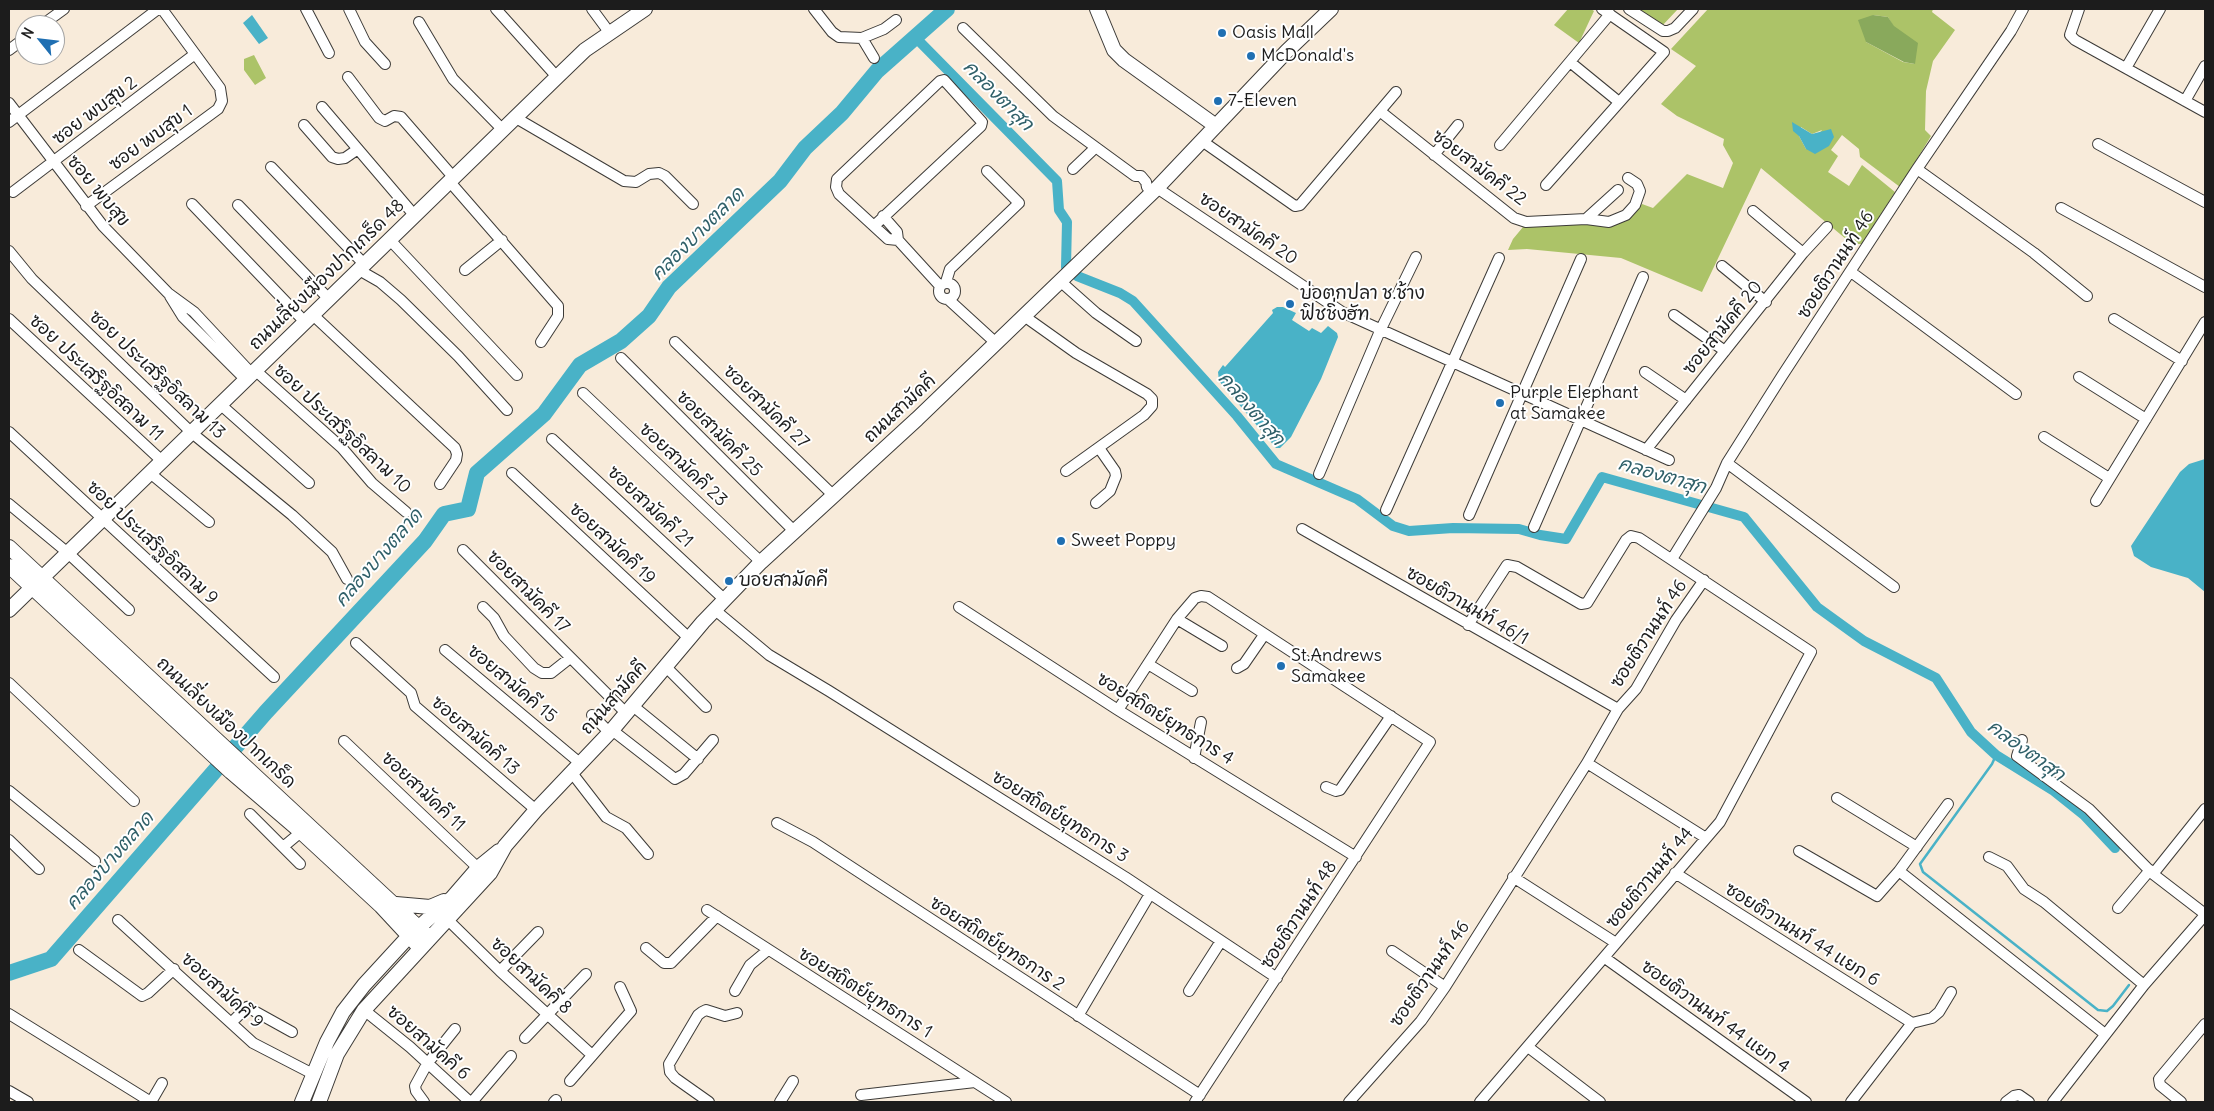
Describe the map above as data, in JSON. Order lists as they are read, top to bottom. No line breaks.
{"streets":{"main road":["ถนนเลี่ยงเมืองปากเกร็ด 48","ถนนสามัคคี","ถนนเลี่ยงเมืองปากเกร็ด"],"street":["ซอย พบสุข 2","ซอย พบสุข 1","ซอยสามัคคี 22","ซอย พบสุข","ซอยสามัคคี 20","ซอยติวานนท์ 46","ซอย ประเสริฐอิสลาม 13","ซอย ประเสริฐอิสลาม 11","ซอยสามัคคี 27","ซอย ประเสริฐอิสลาม 10","ซอยสามัคคี 25","ซอยสามัคคี 23","ซอยสามัคคี 21","ซอย ประเสริฐอิสลาม 9","ซอยสามัคคี 19","ซอยสามัคคี 17","ซอยติวานนท์ 46/1","ซอยสามัคคี 15","ซอยสถิตย์ยุทธการ 4","ซอยสามัคคี 13","ซอยสามัคคี 11","ซอยสถิตย์ยุทธการ 3","ซอยติวานนท์ 44","ซอยติวานนท์ 48","ซอยติวานนท์ 44 แยก 6","ซอยสถิตย์ยุทธการ 2","ซอยสามัคคี 8","ซอยสามัคคี 9","ซอยสถิตย์ยุทธการ 1","ซอยติวานนท์ 44 แยก 4","ซอยสามัคคี 6"]},"crossings":[["ซอย พบสุข 2","ซอย พบสุข 1"],["ซอย พบสุข 2","ซอย พบสุข"],["ซอย พบสุข 1","ซอย พบสุข"],["ซอย พบสุข","ถนนเลี่ยงเมืองปากเกร็ด 48"],["ซอย พบสุข","ซอย ประเสริฐอิสลาม 10"],["ซอยสามัคคี 20","ถนนสามัคคี"],["ซอยติวานนท์ 46","ซอยติวานนท์ 46/1"],["ซอยติวานนท์ 46","ซอยติวานนท์ 44"],["ถนนเลี่ยงเมืองปากเกร็ด 48","ซอย ประเสริฐอิสลาม 13"],["ถนนเลี่ยงเมืองปากเกร็ด 48","ซอย ประเสริฐอิสลาม 11"],["ถนนเลี่ยงเมืองปากเกร็ด 48","ซอย ประเสริฐอิสลาม 10"],["ถนนเลี่ยงเมืองปากเกร็ด 48","ซอย ประเสริฐอิสลาม 9"],["ถนนเลี่ยงเมืองปากเกร็ด 48","ถนนเลี่ยงเมืองปากเกร็ด"],["ซอยสามัคคี 27","ถนนสามัคคี"],["ถนนสามัคคี","ซอยสามัคคี 25"],["ถนนสามัคคี","ซอยสามัคคี 23"],["ถนนสามัคคี","ซอยสามัคคี 21"],["ถนนสามัคคี","ซอยสามัคคี 19"],["ถนนสามัคคี","ซอยสามัคคี 17"],["ถนนสามัคคี","ซอยสามัคคี 15"],["ถนนสามัคคี","ถนนเลี่ยงเมืองปากเกร็ด"],["ถนนสามัคคี","ซอยสามัคคี 13"],["ถนนสามัคคี","ซอยสามัคคี 11"],["ถนนสามัคคี","ซอยสถิตย์ยุทธการ 3"],["ถนนสามัคคี","ซอยสามัคคี 8"],["ถนนสามัคคี","ซอยสามัคคี 9"],["ถนนสามัคคี","ซอยสามัคคี 6"],["ซอยสถิตย์ยุทธการ 4","ซอยติวานนท์ 48"],["ซอยสถิตย์ยุทธการ 3","ซอยติวานนท์ 48"],["ซอยติวานนท์ 44","ซอยติวานนท์ 44 แยก 6"],["ซอยติวานนท์ 44","ซอยติวานนท์ 44 แยก 4"],["ซอยติวานนท์ 48","ซอยสถิตย์ยุทธการ 2"]],"water":["คลองตาสุก","คลองบางตลาด"],"places":["Oasis Mall","McDonald's","7-Eleven","บ่อตกปลา ช.ช้าง ฟิชชิ่งฮัท","Purple Elephant at Samakee","Sweet Poppy","บอยสามัคคี","St.Andrews Samakee"],"north":"top left"}
